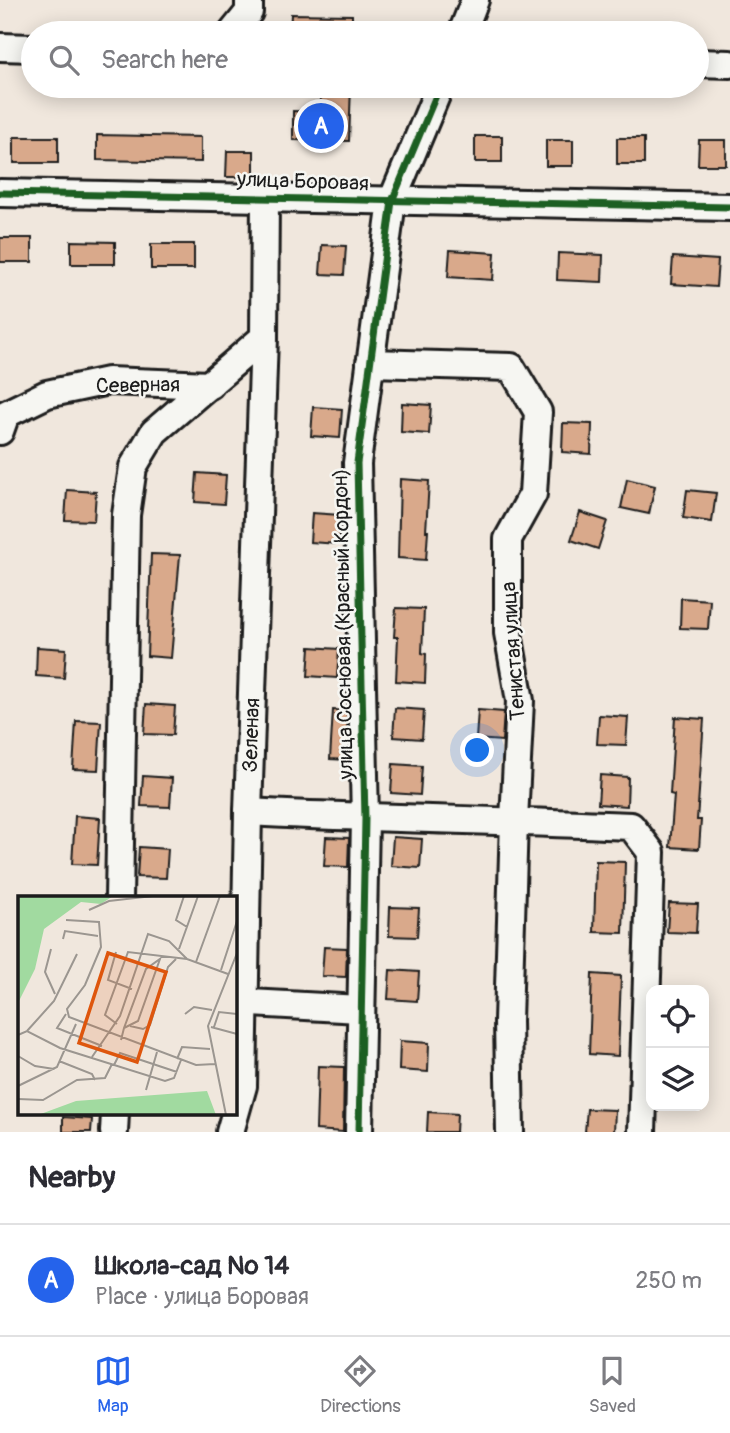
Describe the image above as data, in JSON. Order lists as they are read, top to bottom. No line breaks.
{"streets":{"street":["улица Боровая","Северная","улица Сосновая (Красный Кордон)","Тенистая улица","Зеленая"]},"crossings":[["улица Боровая","улица Сосновая (Красный Кордон)"],["улица Боровая","Зеленая"],["улица Сосновая (Красный Кордон)","Тенистая улица"]],"page":{"search":"Search here","pins":"A","heading":"Nearby","list":[{"mark":"A","name":"Школа-сад № 14","note":"Place · улица Боровая","value":"250 m"}],"nav":["Map","Directions","Saved"]}}
